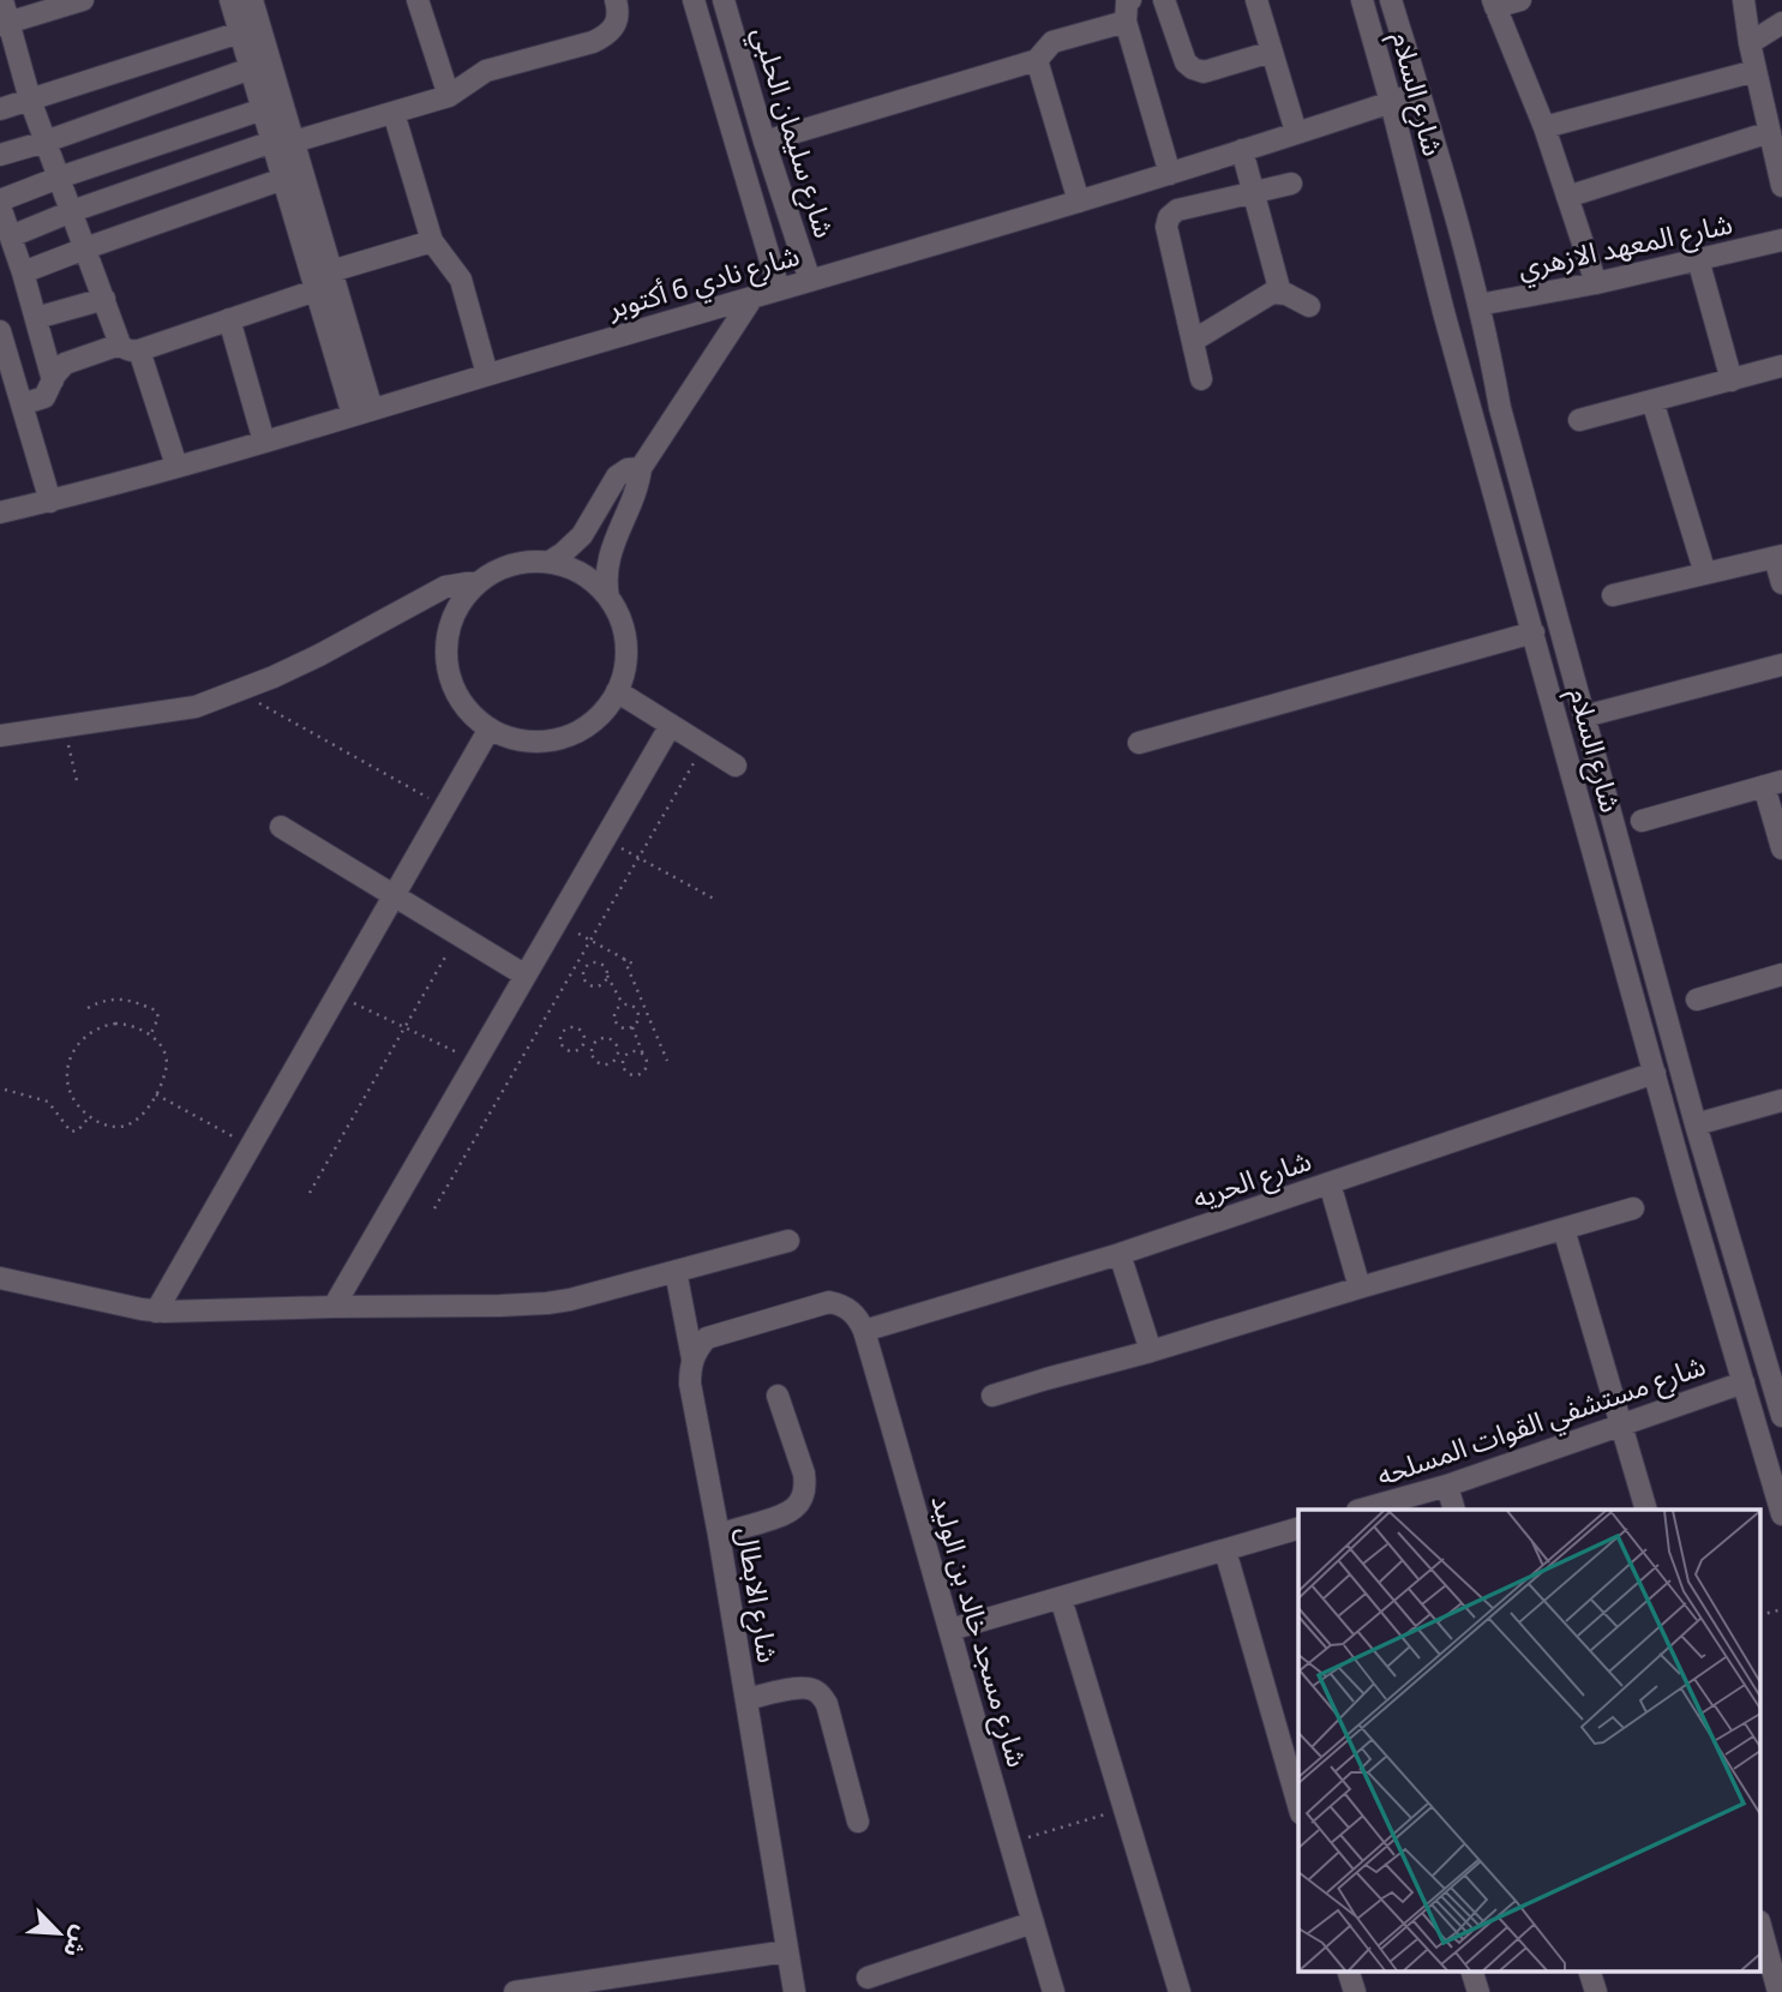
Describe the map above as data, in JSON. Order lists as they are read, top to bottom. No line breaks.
{"streets":{"street":["شارع السلام","شارع سليمان الحلبي","شارع المعهد الازهري","شارع نادي 6 أكتوبر","شارع الحريه","شارع مستشفي القوات المسلحه","شارع الابطال","شارع مسجد خالد بن الوليد"]},"crossings":[["شارع السلام","شارع المعهد الازهري"],["شارع السلام","شارع نادي 6 أكتوبر"],["شارع السلام","شارع الحريه"],["شارع السلام","شارع مستشفي القوات المسلحه"],["شارع سليمان الحلبي","شارع نادي 6 أكتوبر"],["شارع الحريه","شارع مسجد خالد بن الوليد"],["شارع الابطال","شارع مسجد خالد بن الوليد"]],"north":"bottom right"}
